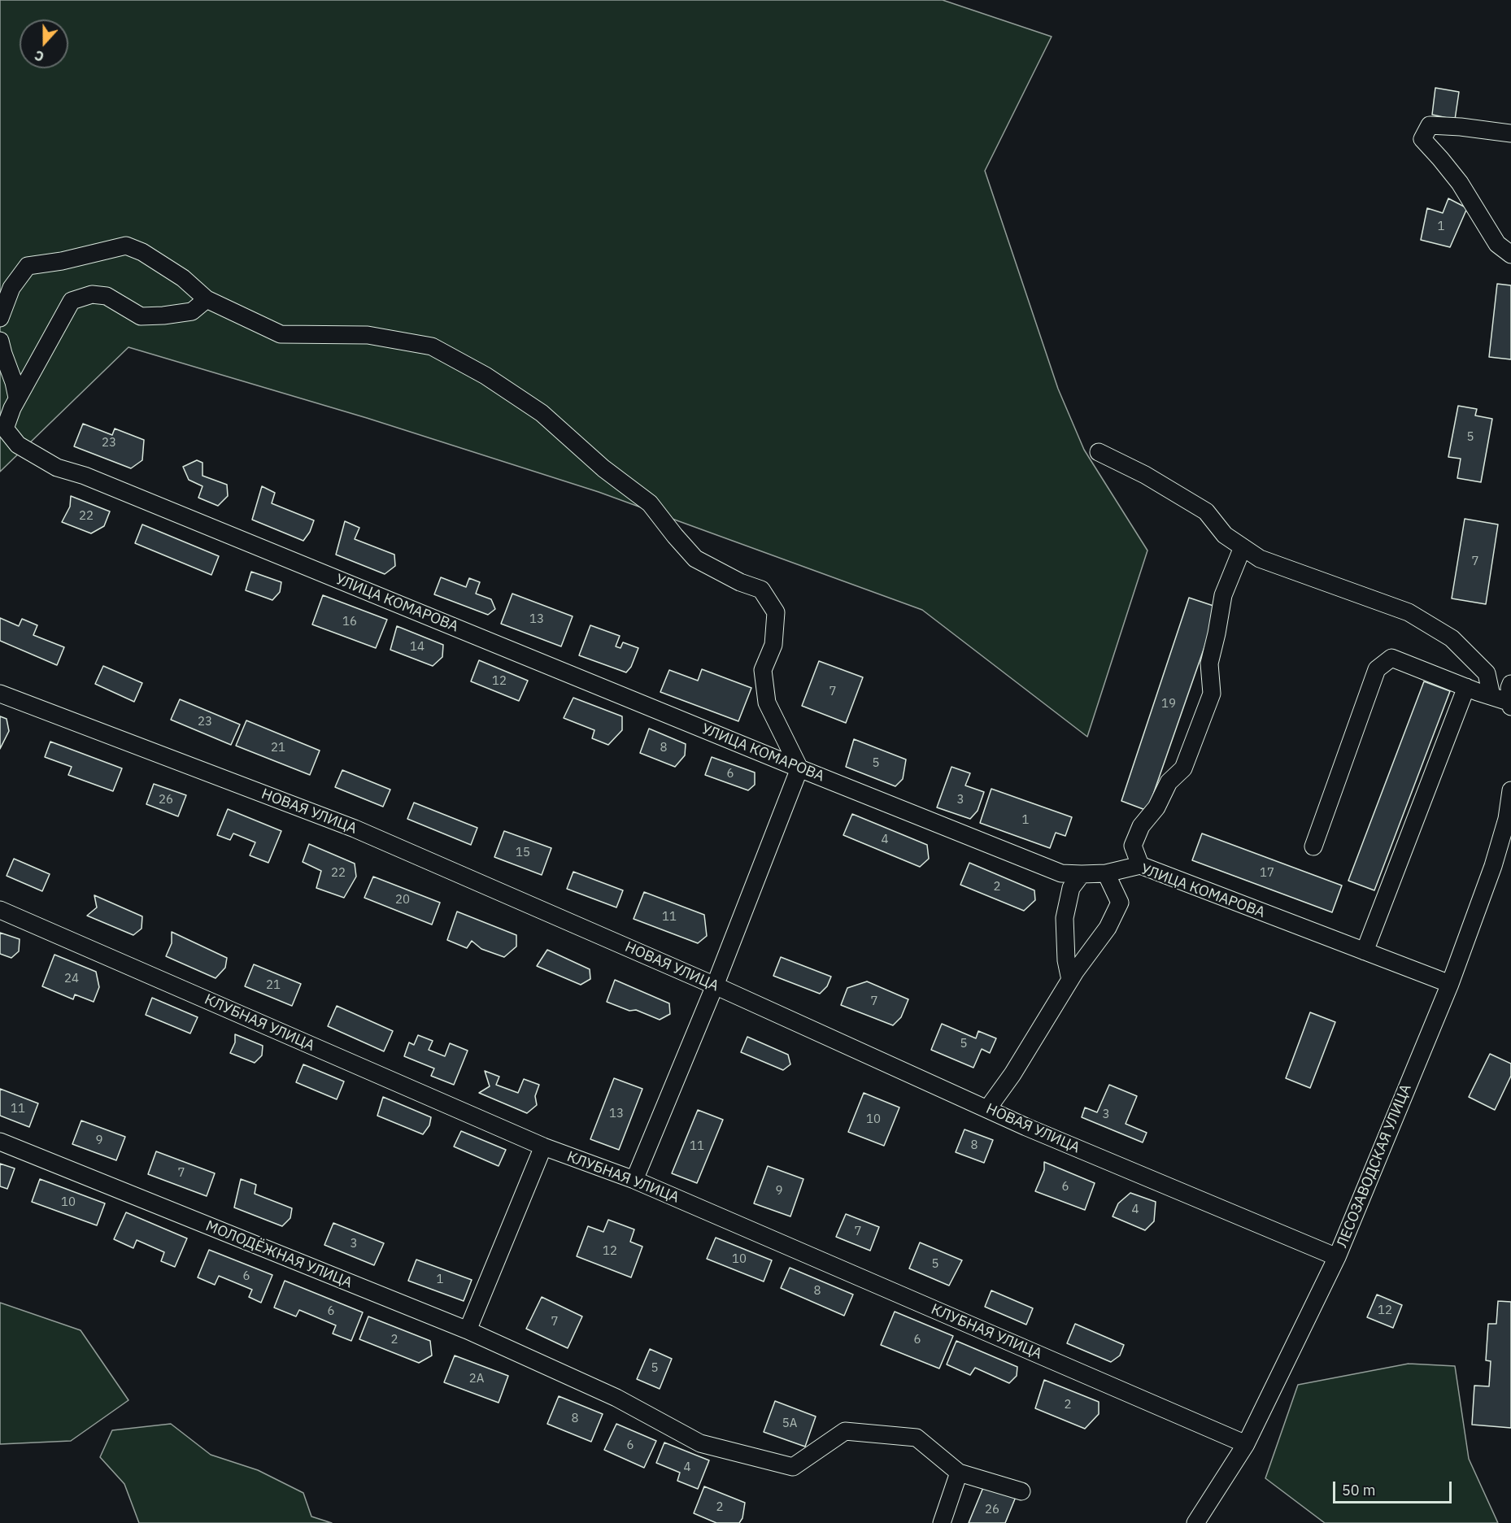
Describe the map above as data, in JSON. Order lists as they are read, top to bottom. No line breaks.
{"streets":{"street":["УЛИЦА КОМАРОВА","НОВАЯ УЛИЦА","КЛУБНАЯ УЛИЦА","ЛЕСОЗАВОДСКАЯ УЛИЦА","МОЛОДЁЖНАЯ УЛИЦА"]},"crossings":[["УЛИЦА КОМАРОВА","ЛЕСОЗАВОДСКАЯ УЛИЦА"],["НОВАЯ УЛИЦА","ЛЕСОЗАВОДСКАЯ УЛИЦА"],["КЛУБНАЯ УЛИЦА","ЛЕСОЗАВОДСКАЯ УЛИЦА"]],"house_numbers":["1","5","23","22","7","13","16","14","12","7","19","23","21","8","5","6","26","3","1","4","15","22","17","2","20","11","24","21","7","5","11","13","3","10","9","8","11","7","6","9","10","4","7","3","12","10","5","6","1","8","12","6","7","2","6","5","2А","2","8","5А","6","4","2","26"],"scale_bar":"50 m","north":"bottom"}
